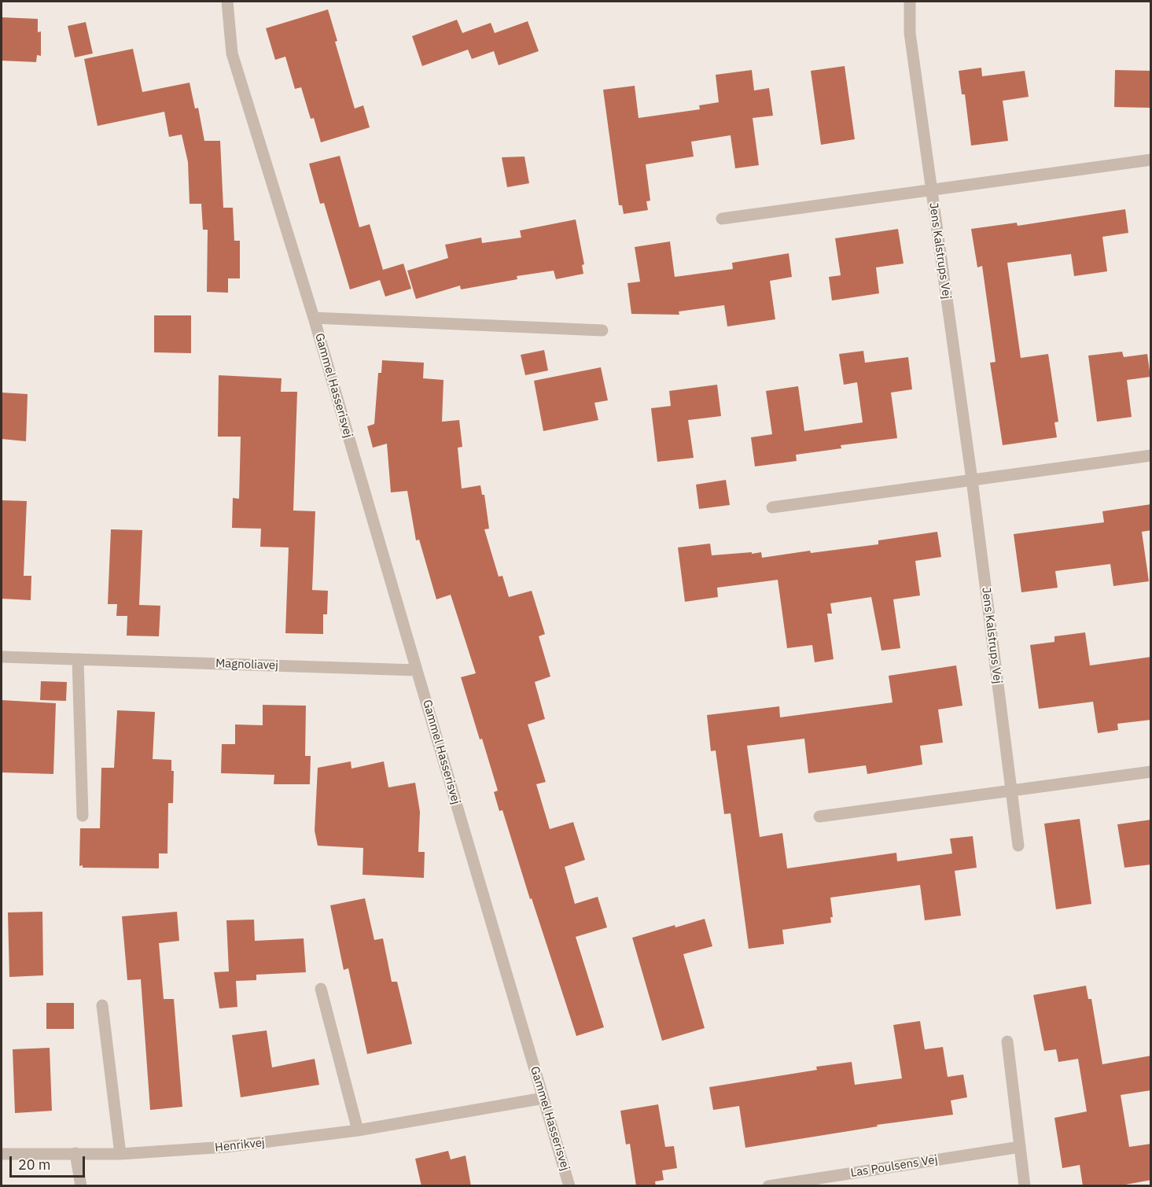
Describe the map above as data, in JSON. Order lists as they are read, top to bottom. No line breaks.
{"streets":{"street":["Jens Kalstrups Vej","Gammel Hasserisvej","Magnoliavej","Henrikvej","Las Poulsens Vej"]},"crossings":[["Gammel Hasserisvej","Magnoliavej"],["Gammel Hasserisvej","Henrikvej"]],"scale_bar":"20 m"}
